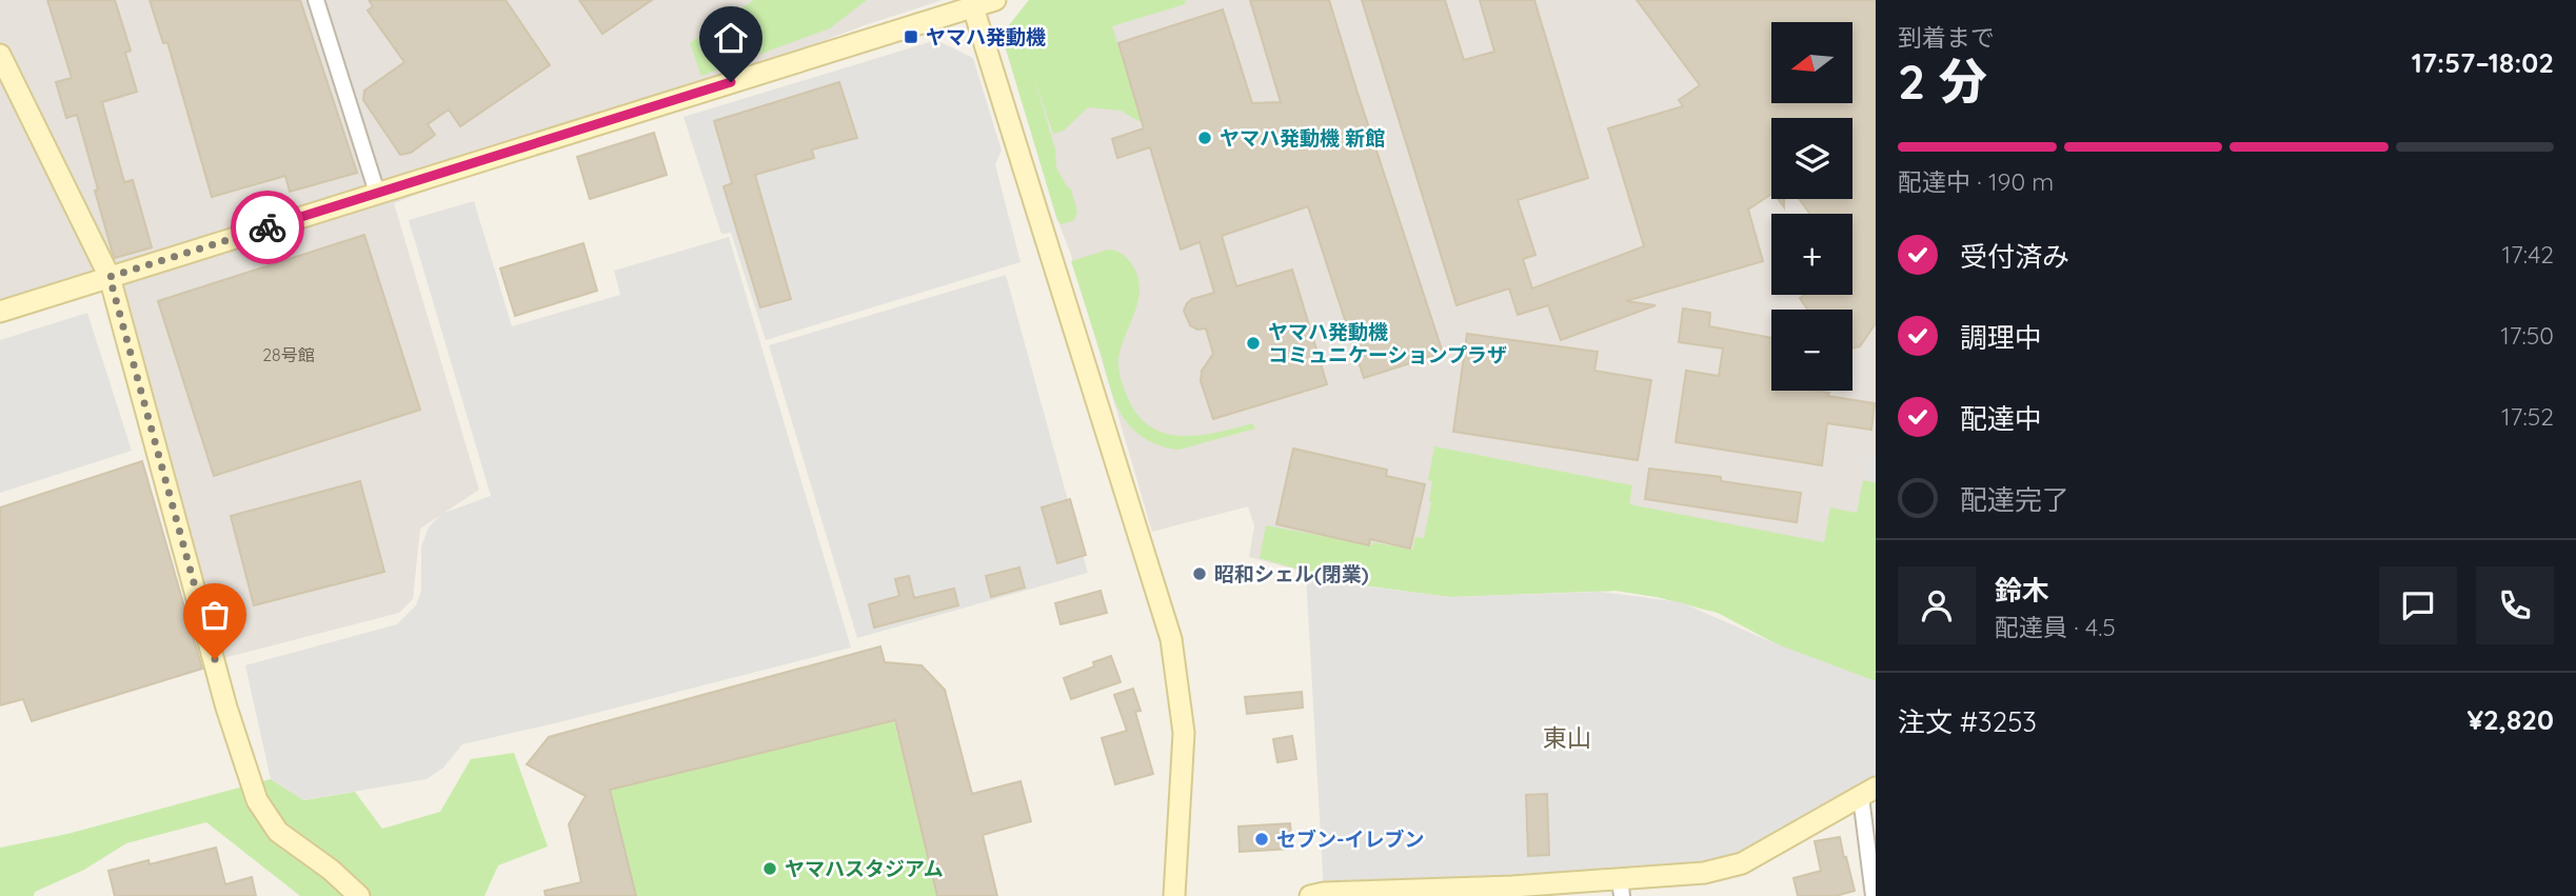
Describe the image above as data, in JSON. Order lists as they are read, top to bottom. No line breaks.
{"districts":["東山"],"places":{"transit":["ヤマハ発動機"],"other":["ヤマハ発動機 新館","ヤマハ発動機 コミュニケーションプラザ","昭和シェル(閉業)","セブン-イレブン","ヤマハスタジアム"]},"house_numbers":["28号館"],"north":"left","page":{"heading":["2 分","到着まで","17:57–18:02"],"panel":["鈴木","配達員 · 4.5","注文 #3253","¥2,820"],"map_buttons":["+","−"],"bar":"配達中 · 190 m","list":[["受付済み","17:42"],["調理中","17:50"],["配達中","17:52"],"配達完了"]}}
